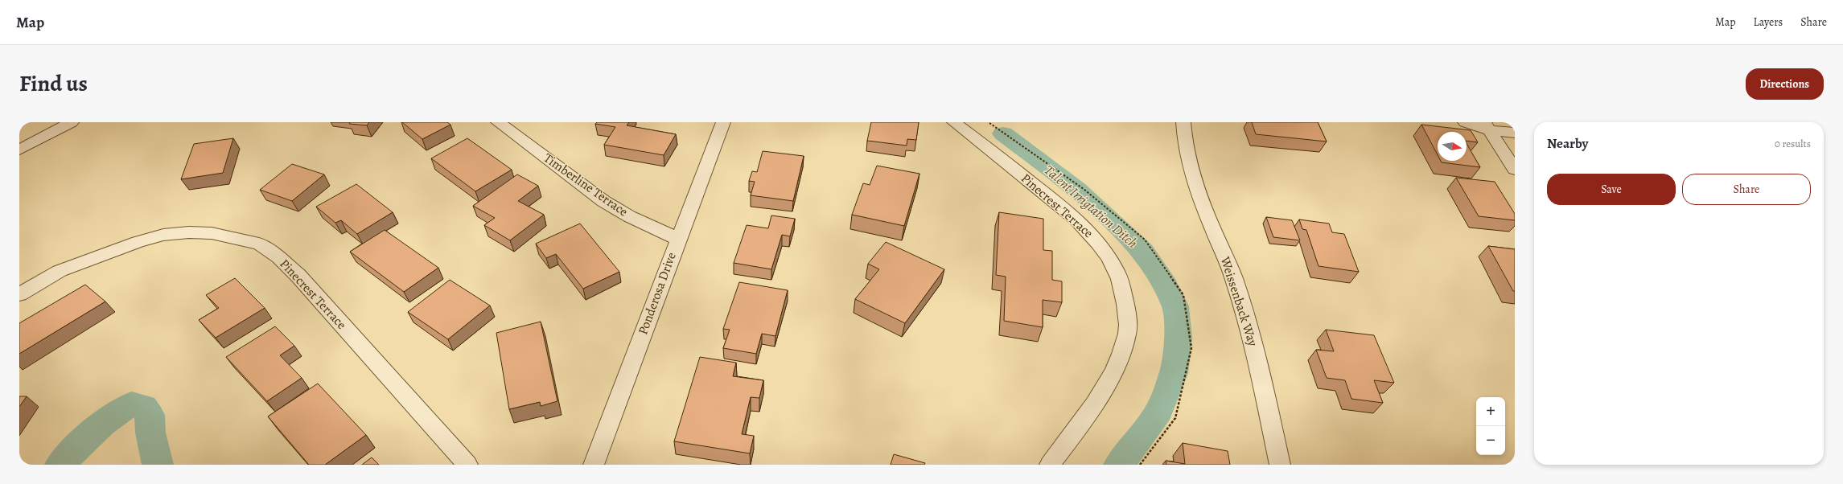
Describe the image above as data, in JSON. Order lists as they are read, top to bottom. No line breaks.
{"streets":{"street":["Timberline Terrace","Pinecrest Terrace","Ponderosa Drive","Weissenback Way"]},"crossings":[["Timberline Terrace","Ponderosa Drive"]],"water":["Talent Irrigtation Ditch"],"north":"right","page":{"header":"Map","nav":["Map","Layers","Share"],"title":"Find us","buttons":["Directions",["Save","Share"]],"heading":["Nearby","0 results"],"map_buttons":["+","−"]}}
